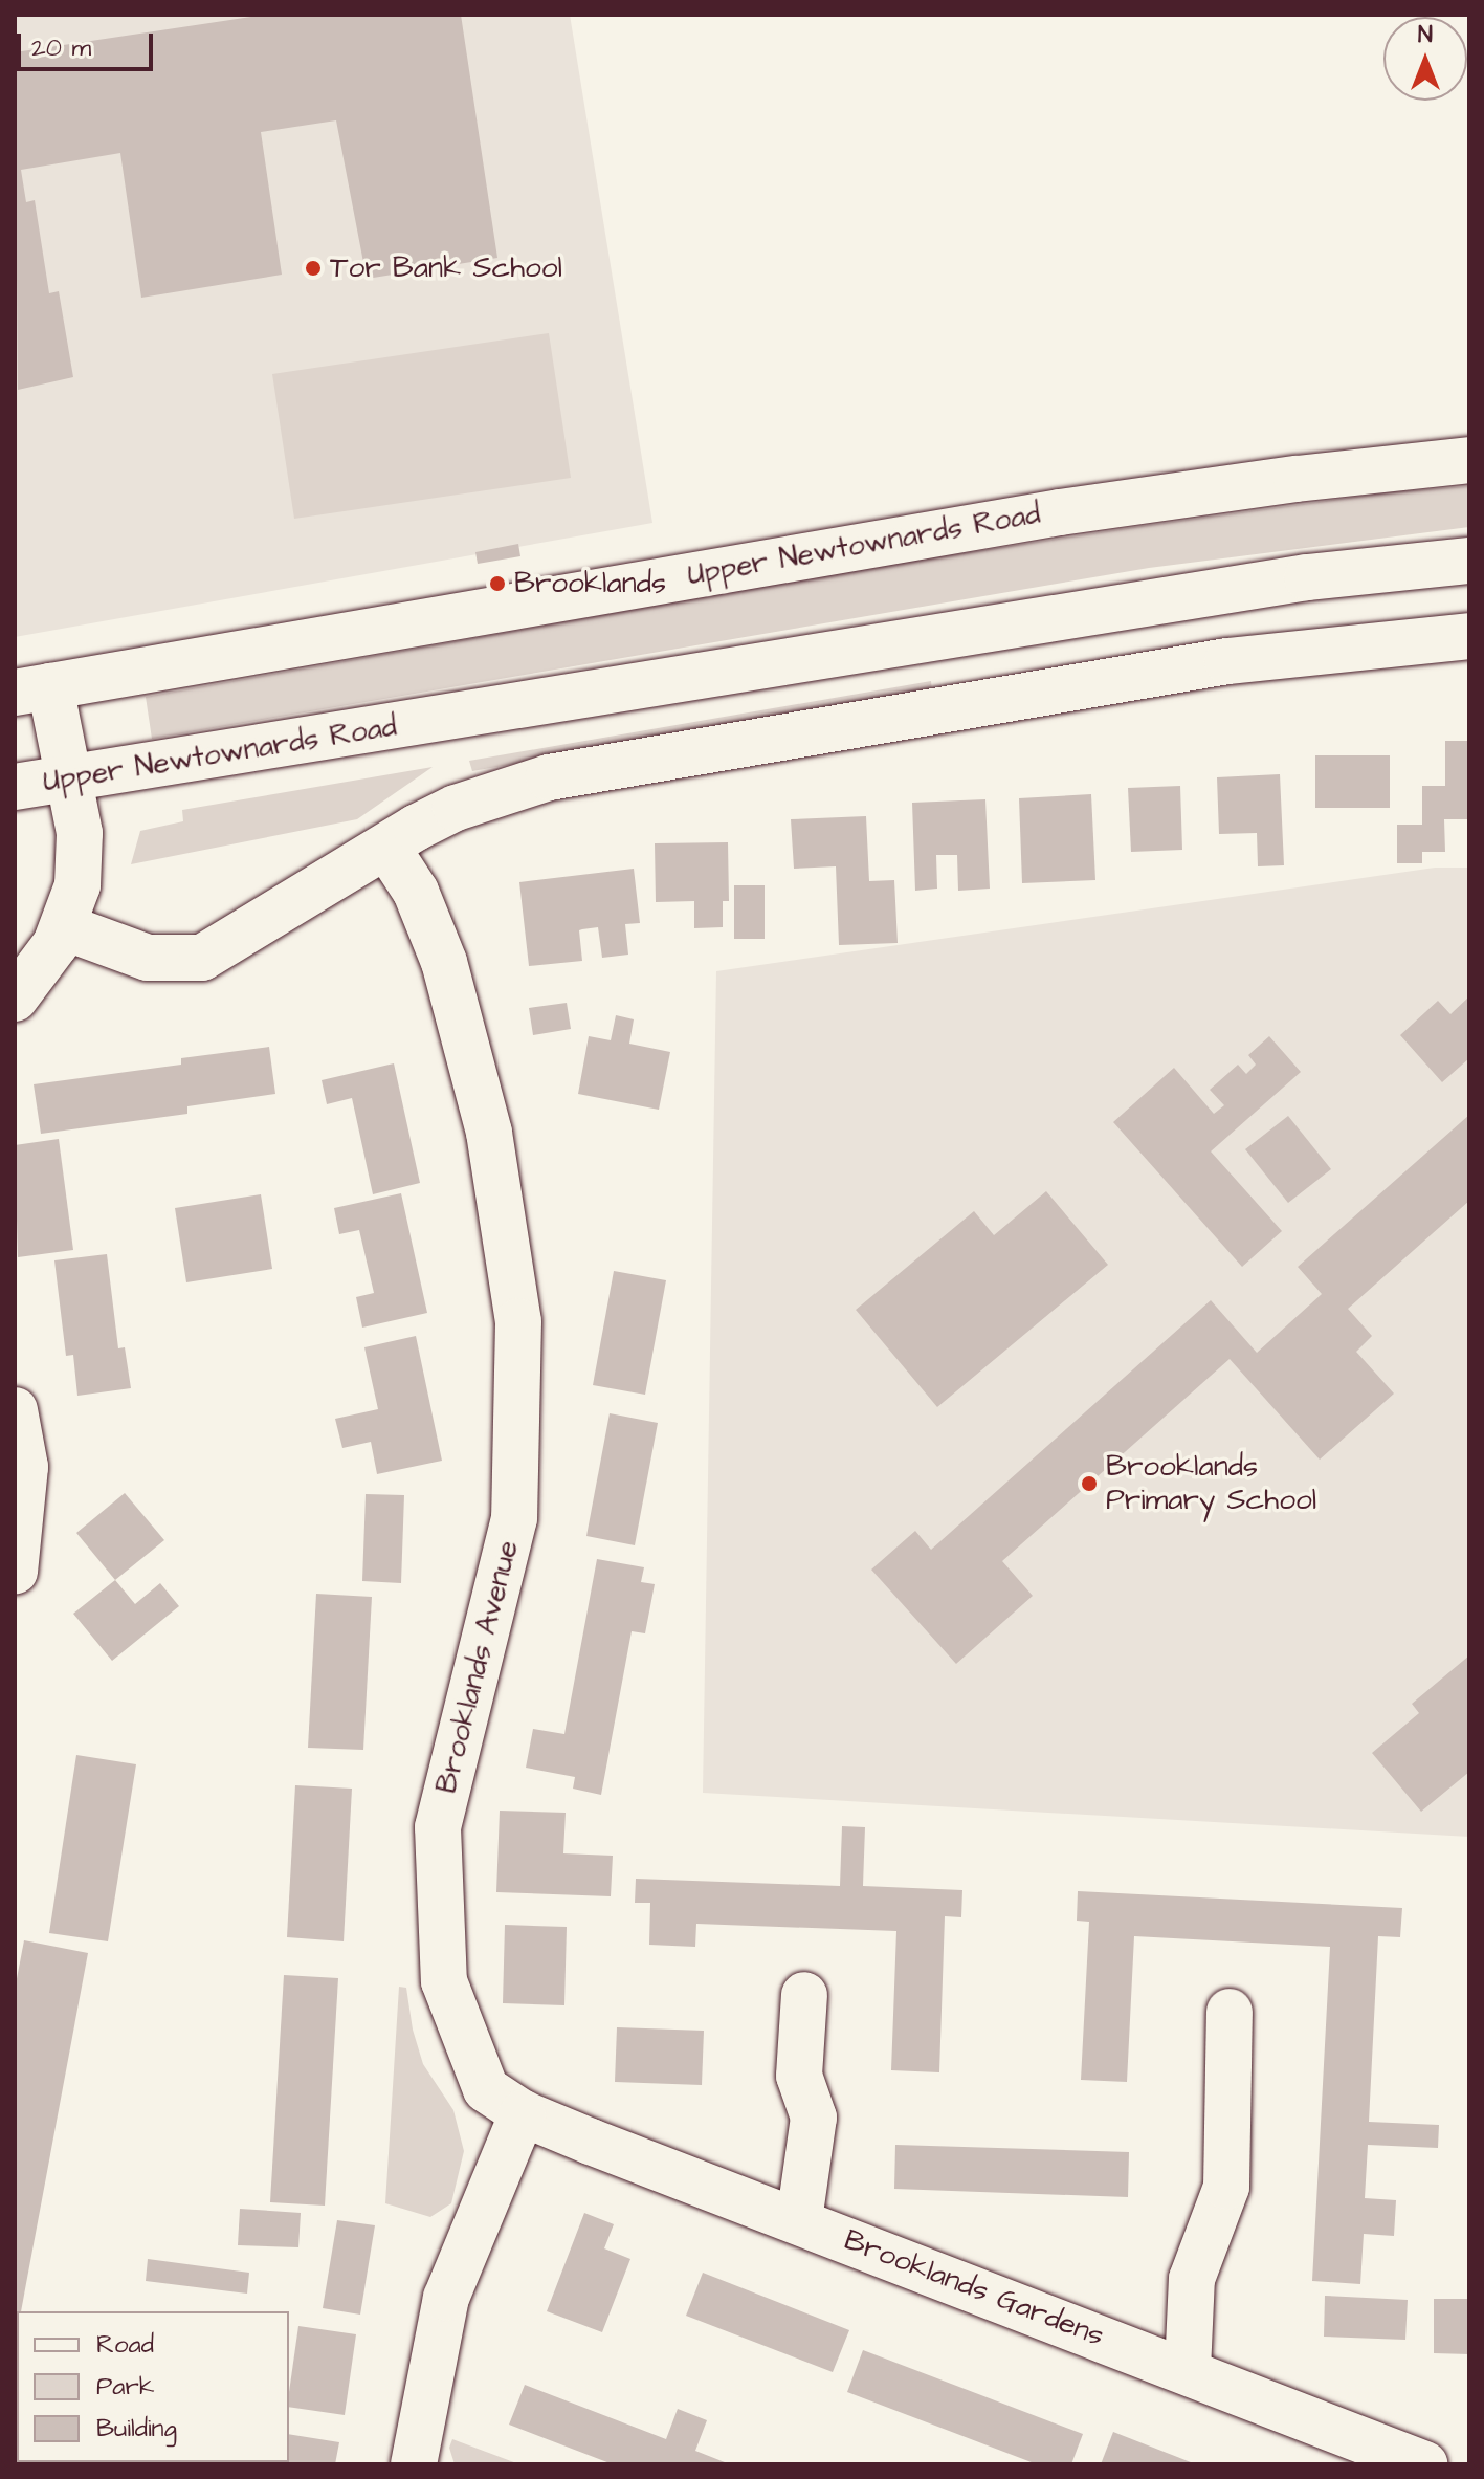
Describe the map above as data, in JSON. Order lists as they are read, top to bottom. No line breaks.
{"streets":{"main road":["Upper Newtownards Road","Brooklands Avenue","Brooklands Gardens"]},"crossings":[["Brooklands Avenue","Brooklands Gardens"]],"places":["Tor Bank School","Brooklands","Brooklands Primary School"],"legend":["Road","Park","Building"],"scale_bar":"20 m","north":"top"}
